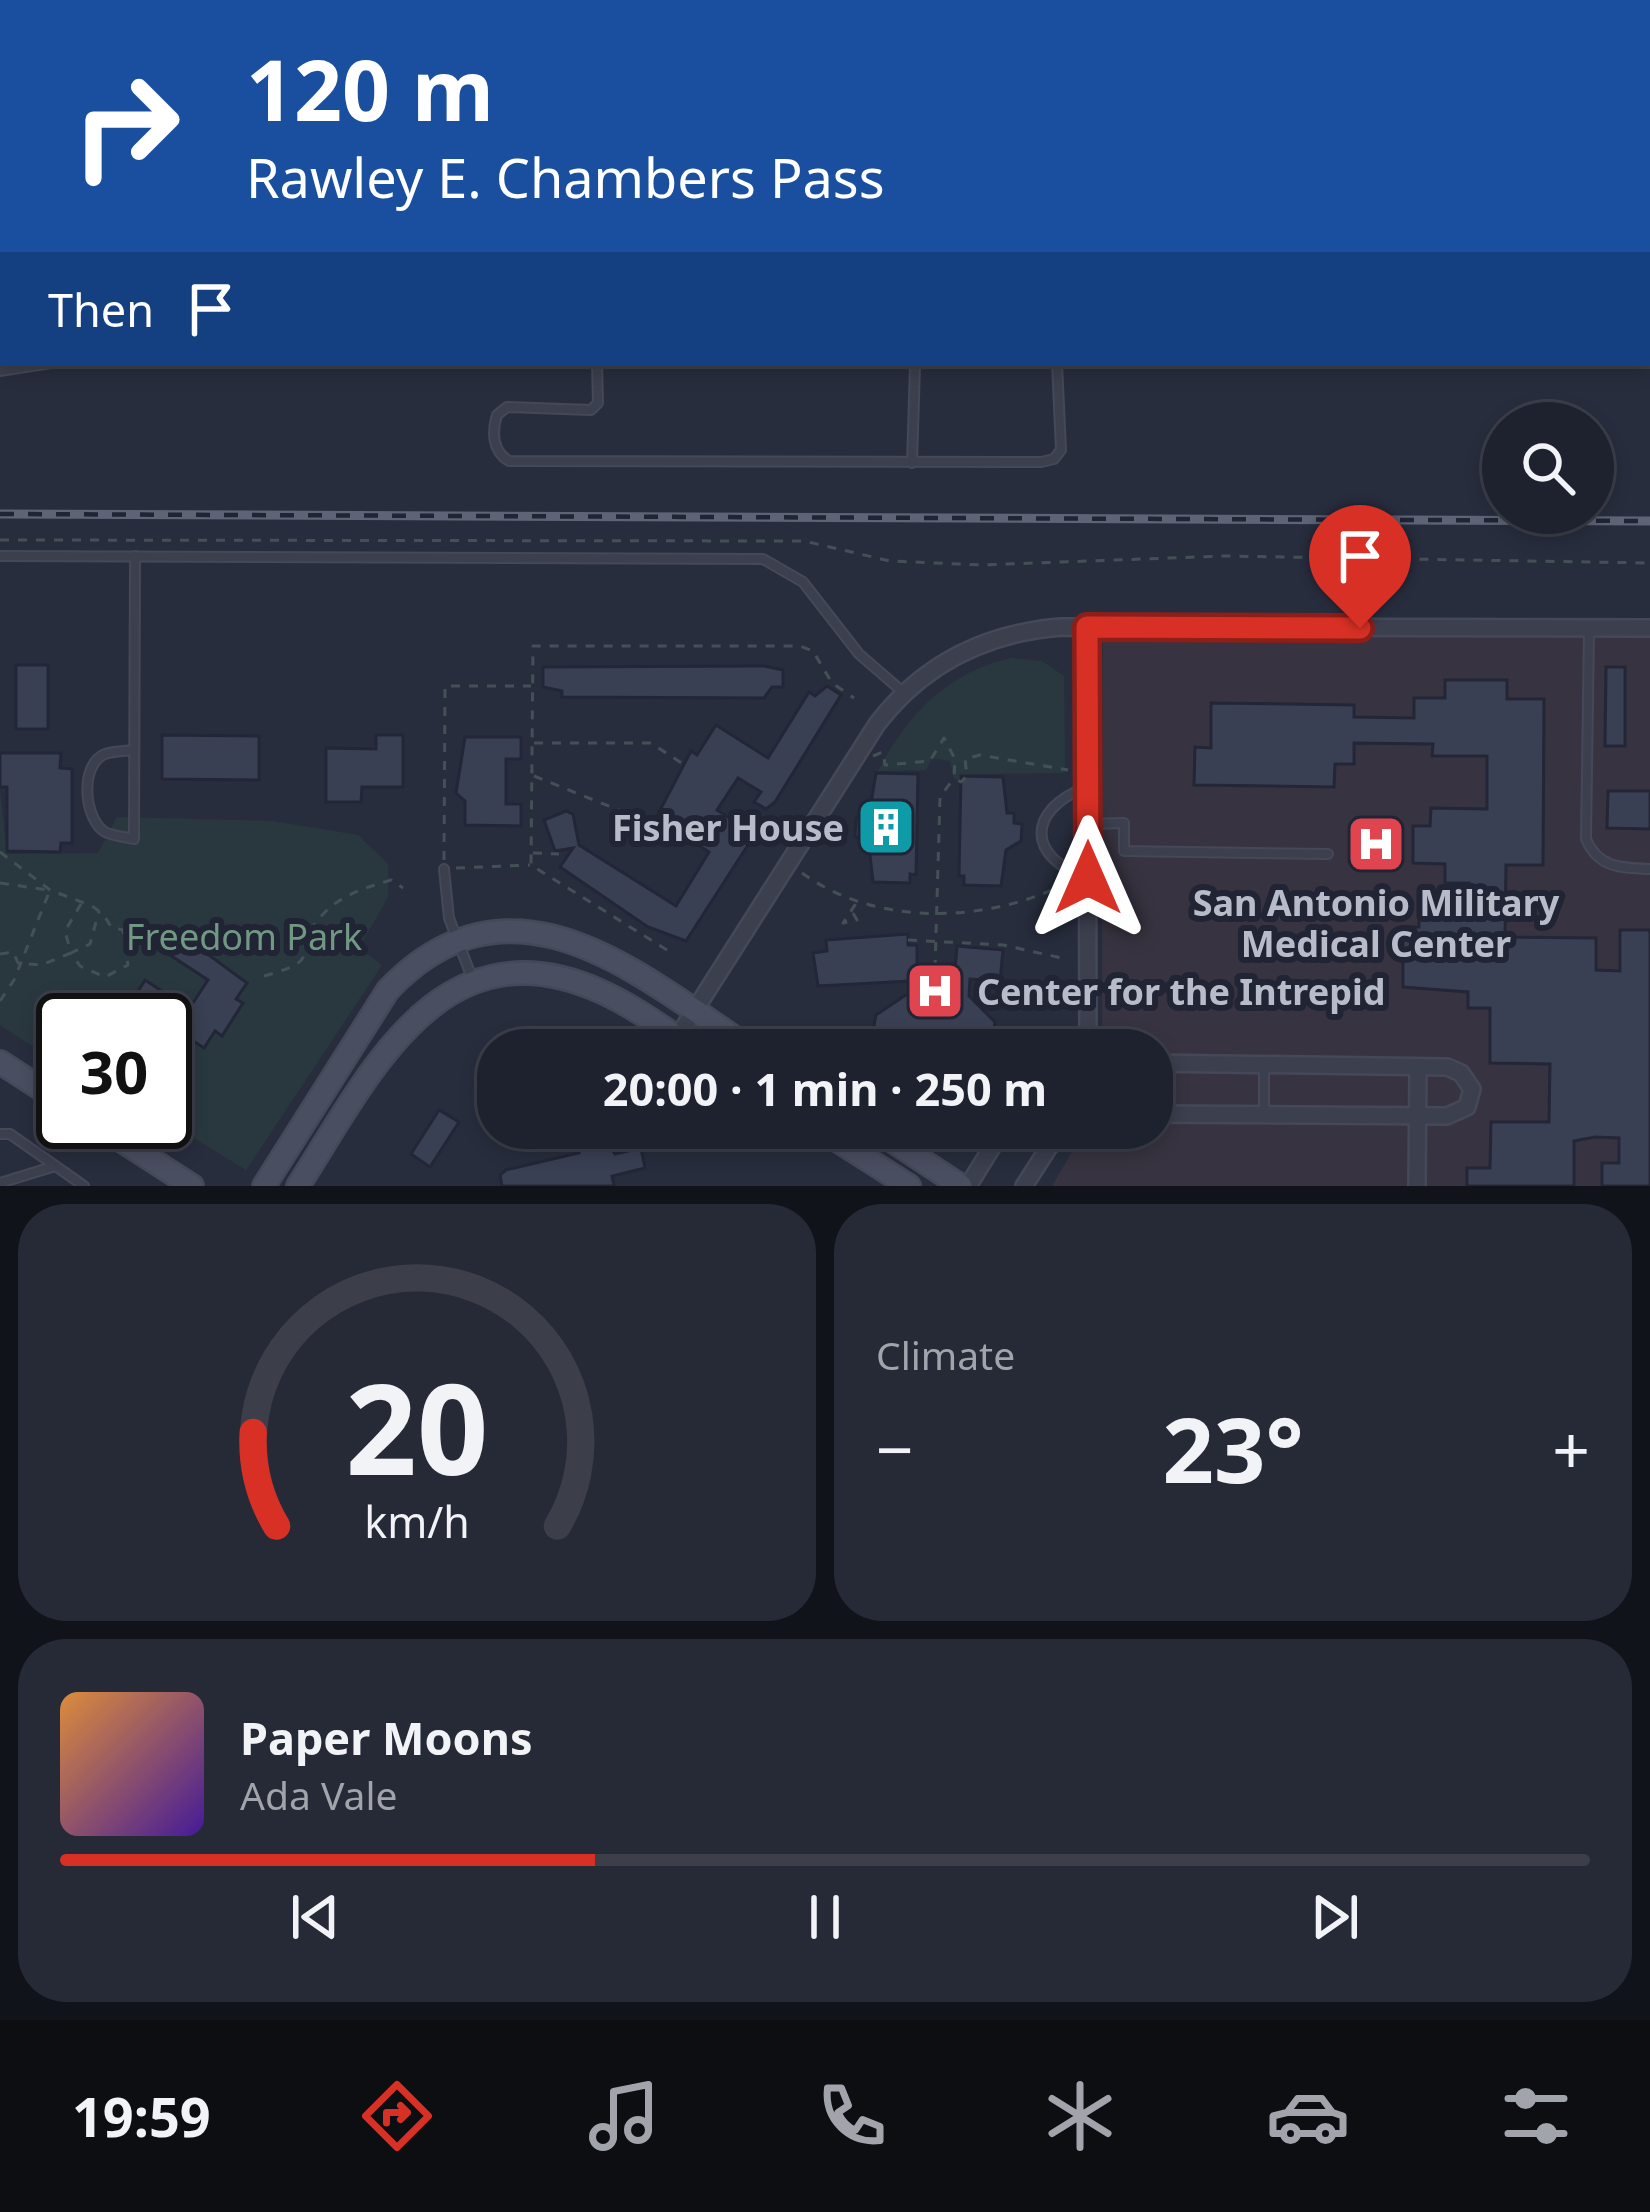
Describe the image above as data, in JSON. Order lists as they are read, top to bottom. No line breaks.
{"parks":["Freedom Park"],"places":{"building":["Fisher House"],"hospital":["San Antonio Military Medical Center","Center for the Intrepid"]},"page":{"turn":["120 m","Rawley E. Chambers Pass"],"then":"Then","limit":"30","trip":"20:00 · 1 min · 250 m","tile":"Climate","heat":["−","23°","+"],"song":["Paper Moons","Ada Vale"],"tabs":"19:59","gauge":["20","km/h"]}}
